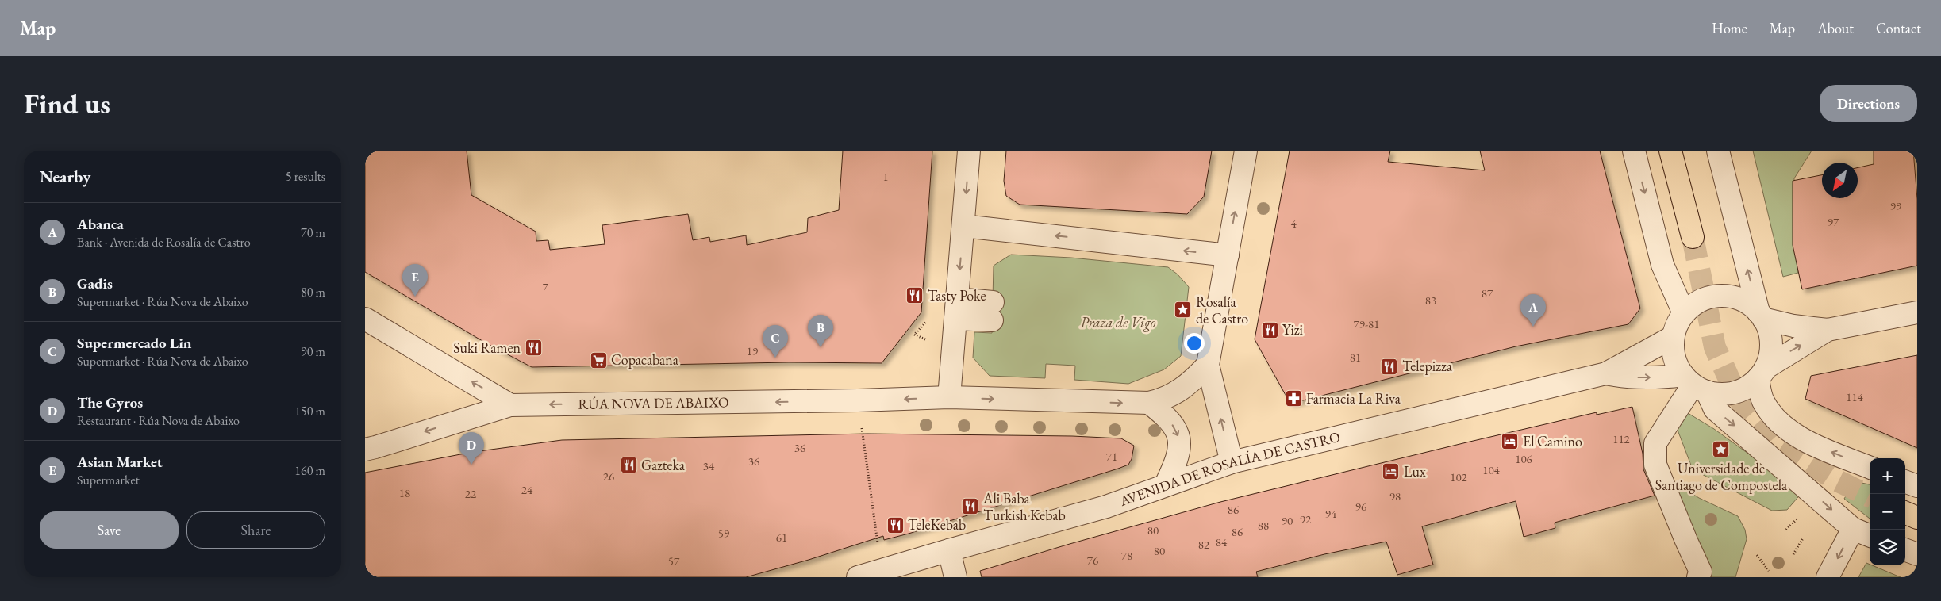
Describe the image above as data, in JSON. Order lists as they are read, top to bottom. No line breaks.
{"streets":{"street":["RÚA NOVA DE ABAIXO","AVENIDA DE ROSALÍA DE CASTRO"]},"one_way":["RÚA NOVA DE ABAIXO"],"parks":["Praza de Vigo"],"places":{"restaurant":["Tasty Poke","Yizi","Suki Ramen","Telepizza","Gazteka","Ali Baba Turkish Kebab","TeleKebab"],"place":["Rosalía de Castro","Universidade de Santiago de Compostela"],"supermarket":["Copacabana"],"pharmacy":["Farmacia La Riva"],"hotel":["El Camino","Lux"]},"house_numbers":["1","99","97","4","7","87","83","79-81","19","81","114","112","36","71","106","36","34","104","26","102","24","18","22","98","96","86","94","92","90","88","80","86","59","61","84","82","80","78","76","57"],"north":"bottom left","page":{"header":"Map","nav":["Home","Map","About","Contact"],"buttons":["Directions",["Save","Share"]],"title":"Find us","heading":["Nearby","5 results"],"list":[{"mark":"A","name":"Abanca","note":"Bank · Avenida de Rosalía de Castro","value":"70 m"},{"mark":"B","name":"Gadis","note":"Supermarket · Rúa Nova de Abaixo","value":"80 m"},{"mark":"C","name":"Supermercado Lin","note":"Supermarket · Rúa Nova de Abaixo","value":"90 m"},{"mark":"D","name":"The Gyros","note":"Restaurant · Rúa Nova de Abaixo","value":"150 m"},{"mark":"E","name":"Asian Market","note":"Supermarket","value":"160 m"}],"pins":["E","A","B","C","D"],"map_buttons":["+","−"]}}
